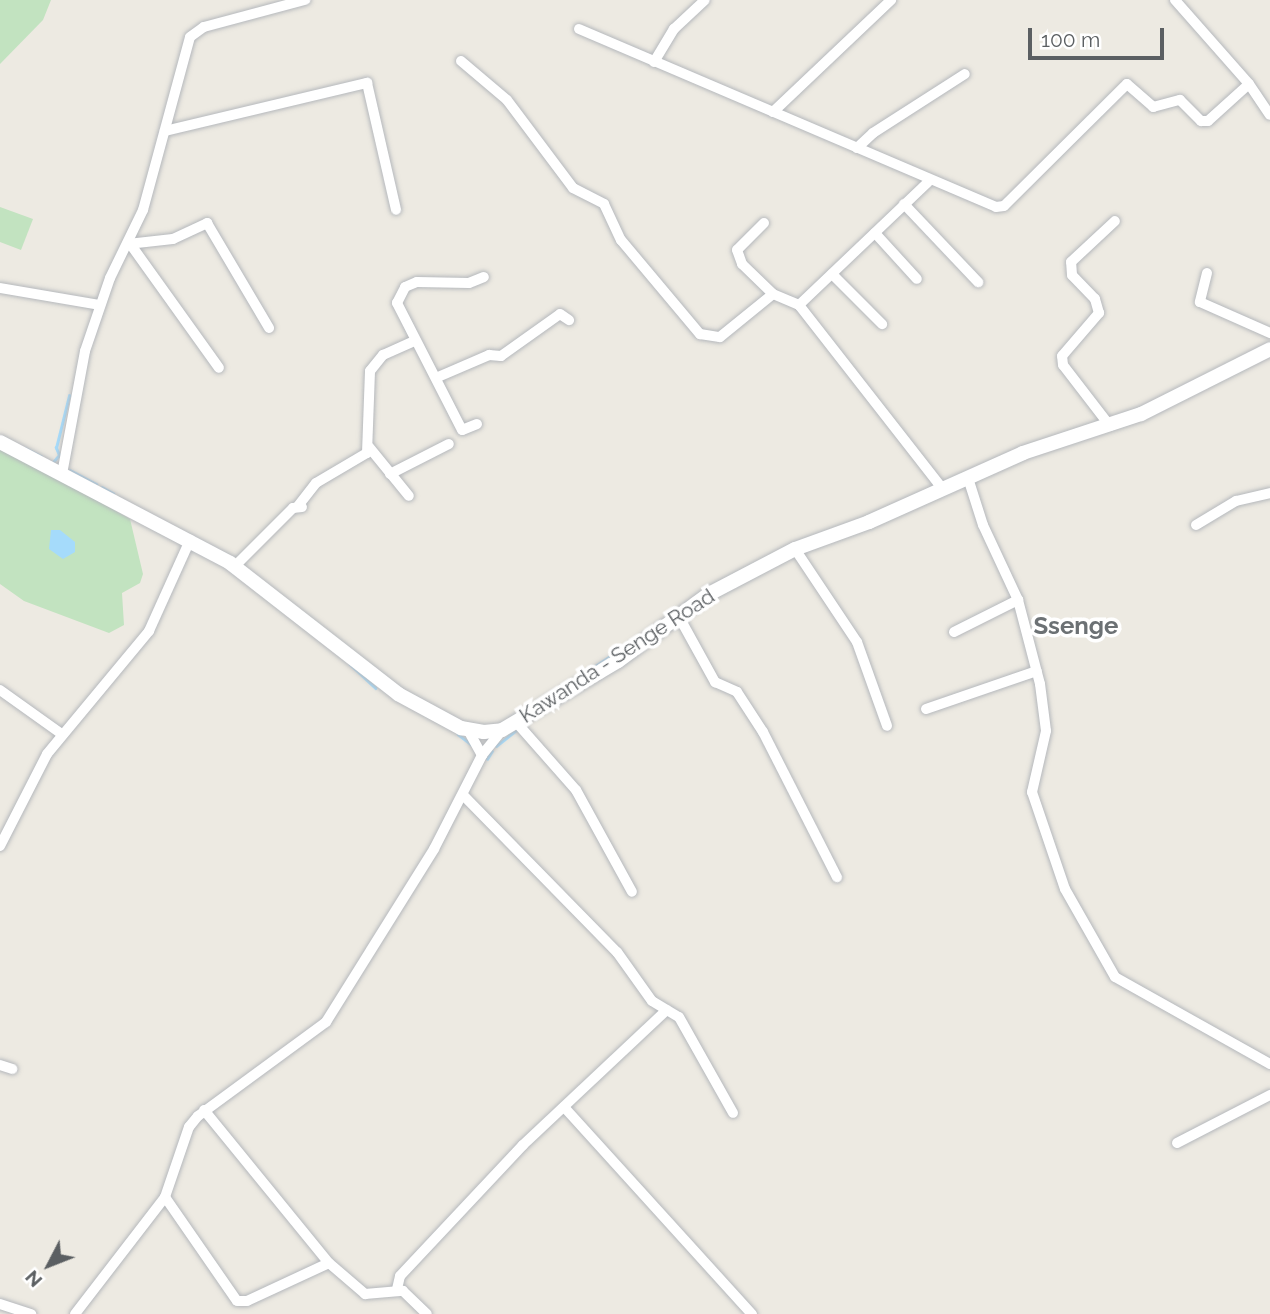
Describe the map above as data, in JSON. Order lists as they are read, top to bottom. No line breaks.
{"streets":{"street":["Kawanda - Senge Road"]},"districts":["Ssenge"],"scale_bar":"100 m","north":"bottom left"}
